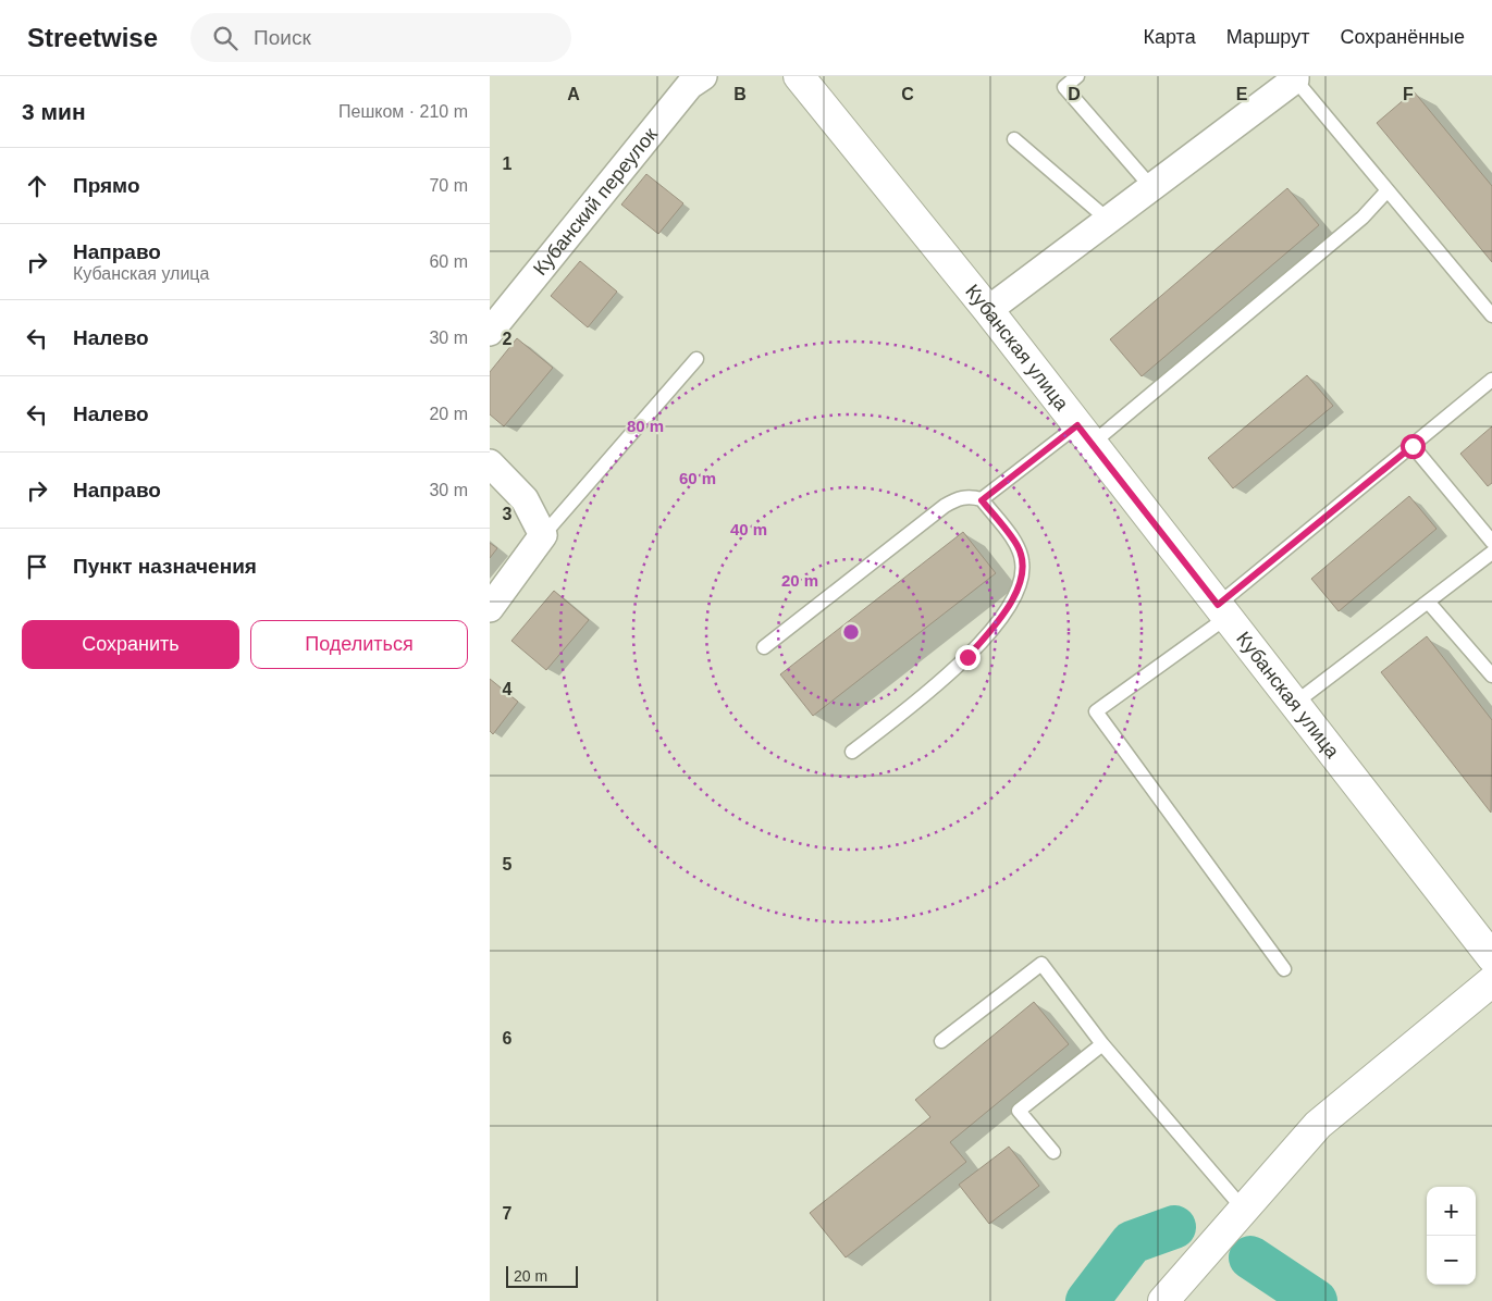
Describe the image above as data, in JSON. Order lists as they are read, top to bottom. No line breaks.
{"streets":{"street":["Кубанский переулок","Кубанская улица"]},"scale_bar":"20 m","page":{"header":"Streetwise","search":"Поиск","nav":["Карта","Маршрут","Сохранённые"],"heading":["3 мин","Пешком · 210 m"],"list":[["Прямо","70 m"],["Направо","Кубанская улица","60 m"],["Налево","30 m"],["Налево","20 m"],["Направо","30 m"],"Пункт назначения"],"buttons":["Сохранить","Поделиться"],"map_buttons":["+","−"],"scale":"20 m"},"grid":{"columns":["A","B","C","D","E","F"],"rows":["1","2","3","4","5","6","7"]},"rings":["80 m","60 m","40 m","20 m"]}
